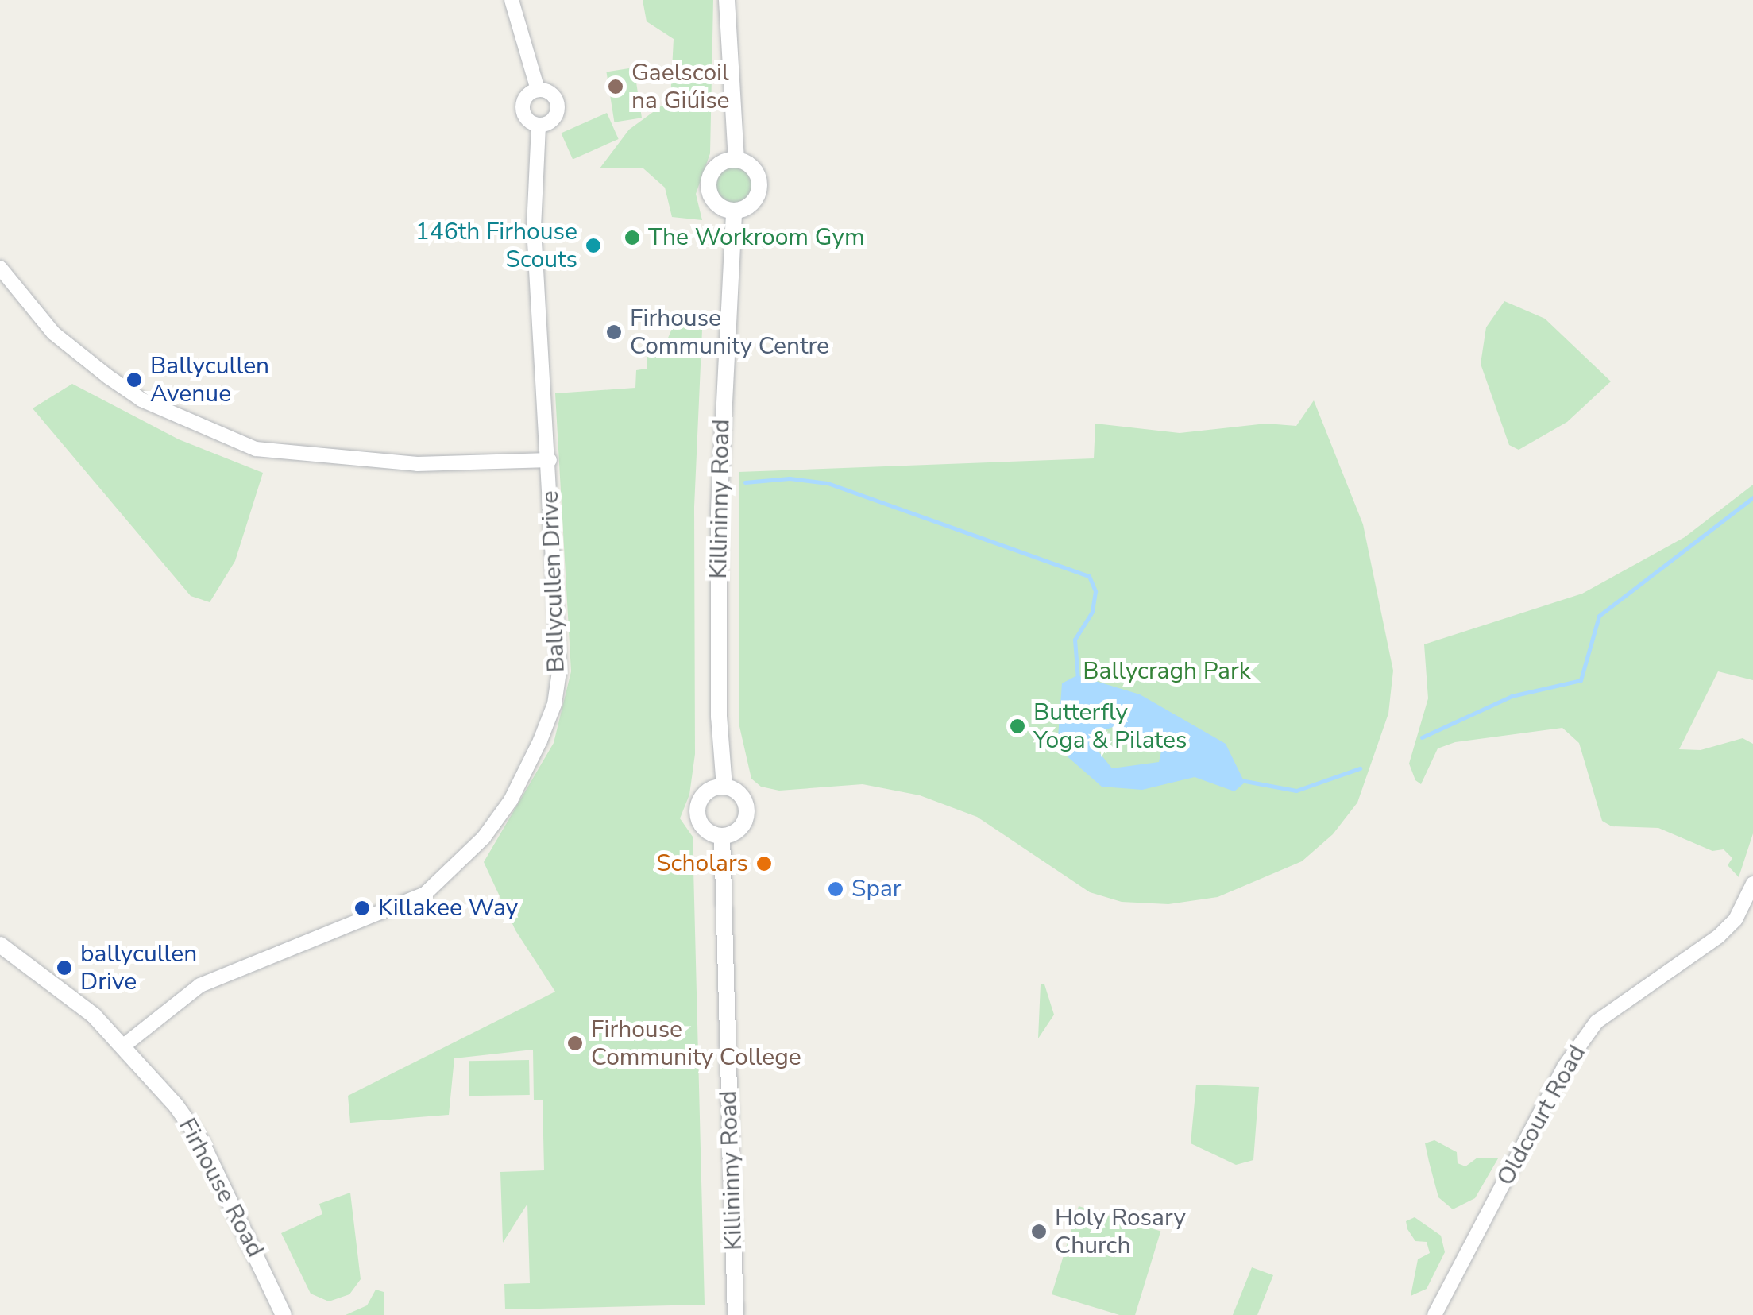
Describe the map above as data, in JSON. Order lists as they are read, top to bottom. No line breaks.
{"streets":{"main road":["Killininny Road","Firhouse Road"],"street":["Ballycullen Drive","Oldcourt Road"]},"crossings":[["Ballycullen Drive","Firhouse Road"]],"parks":["Ballycragh Park"],"places":["Gaelscoil na Giúise","The Workroom Gym","146th Firhouse Scouts","Firhouse Community Centre","Ballycullen Avenue","Butterfly Yoga & Pilates","Scholars","Spar","Killakee Way","ballycullen Drive","Firhouse Community College","Holy Rosary Church"]}
